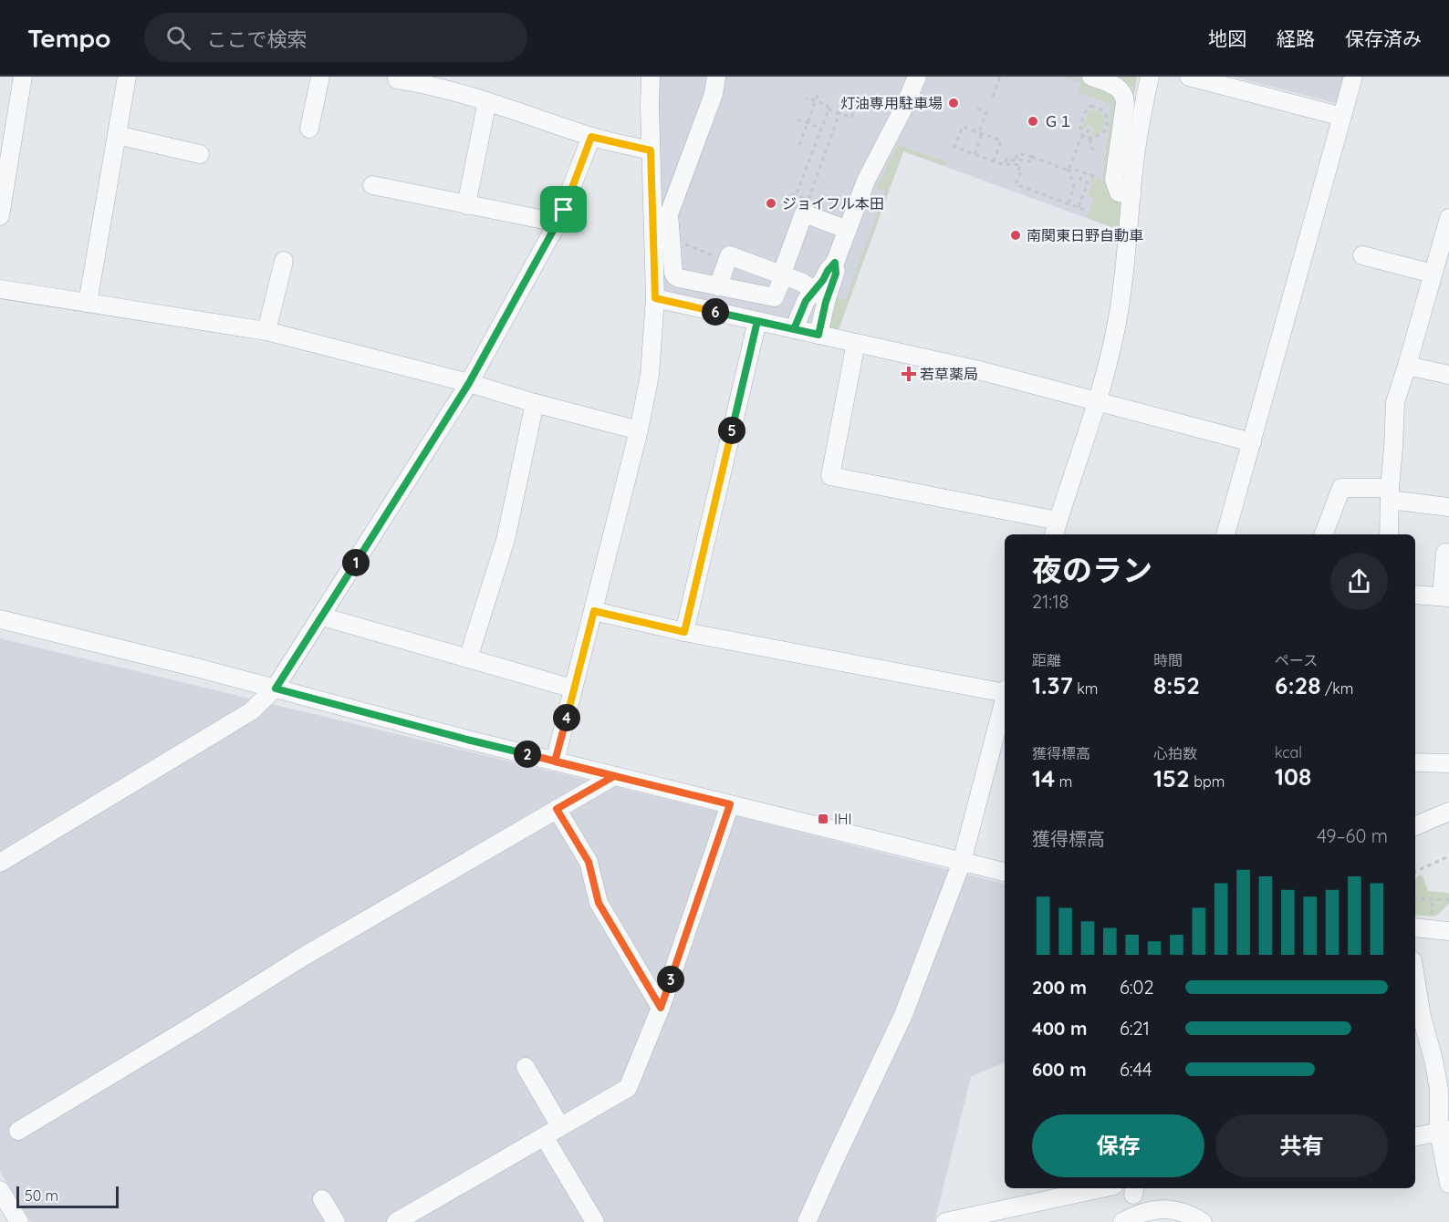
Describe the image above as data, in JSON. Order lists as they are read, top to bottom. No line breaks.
{"places":{"other":["灯油専用駐車場","Ｇ１","ジョイフル本田","南関東日野自動車"],"health":["若草薬局"],"transit":["IHI"]},"scale_bar":"50 m","page":{"header":"Tempo","search":"ここで検索","nav":["地図","経路","保存済み"],"pins":["6","5","1","4","2","3"],"heading":["夜のラン","21:18"],"stats":[["距離","1.37 km"],["時間","8:52"],["ペース","6:28 /km"],["獲得標高","14 m"],["心拍数","152 bpm"],["kcal","108"]],"chart":["獲得標高","49–60 m"],"list":[{"name":"200 m","note":"6:02"},{"name":"400 m","note":"6:21"},{"name":"600 m","note":"6:44"}],"buttons":["保存","共有"],"scale":"50 m"}}
